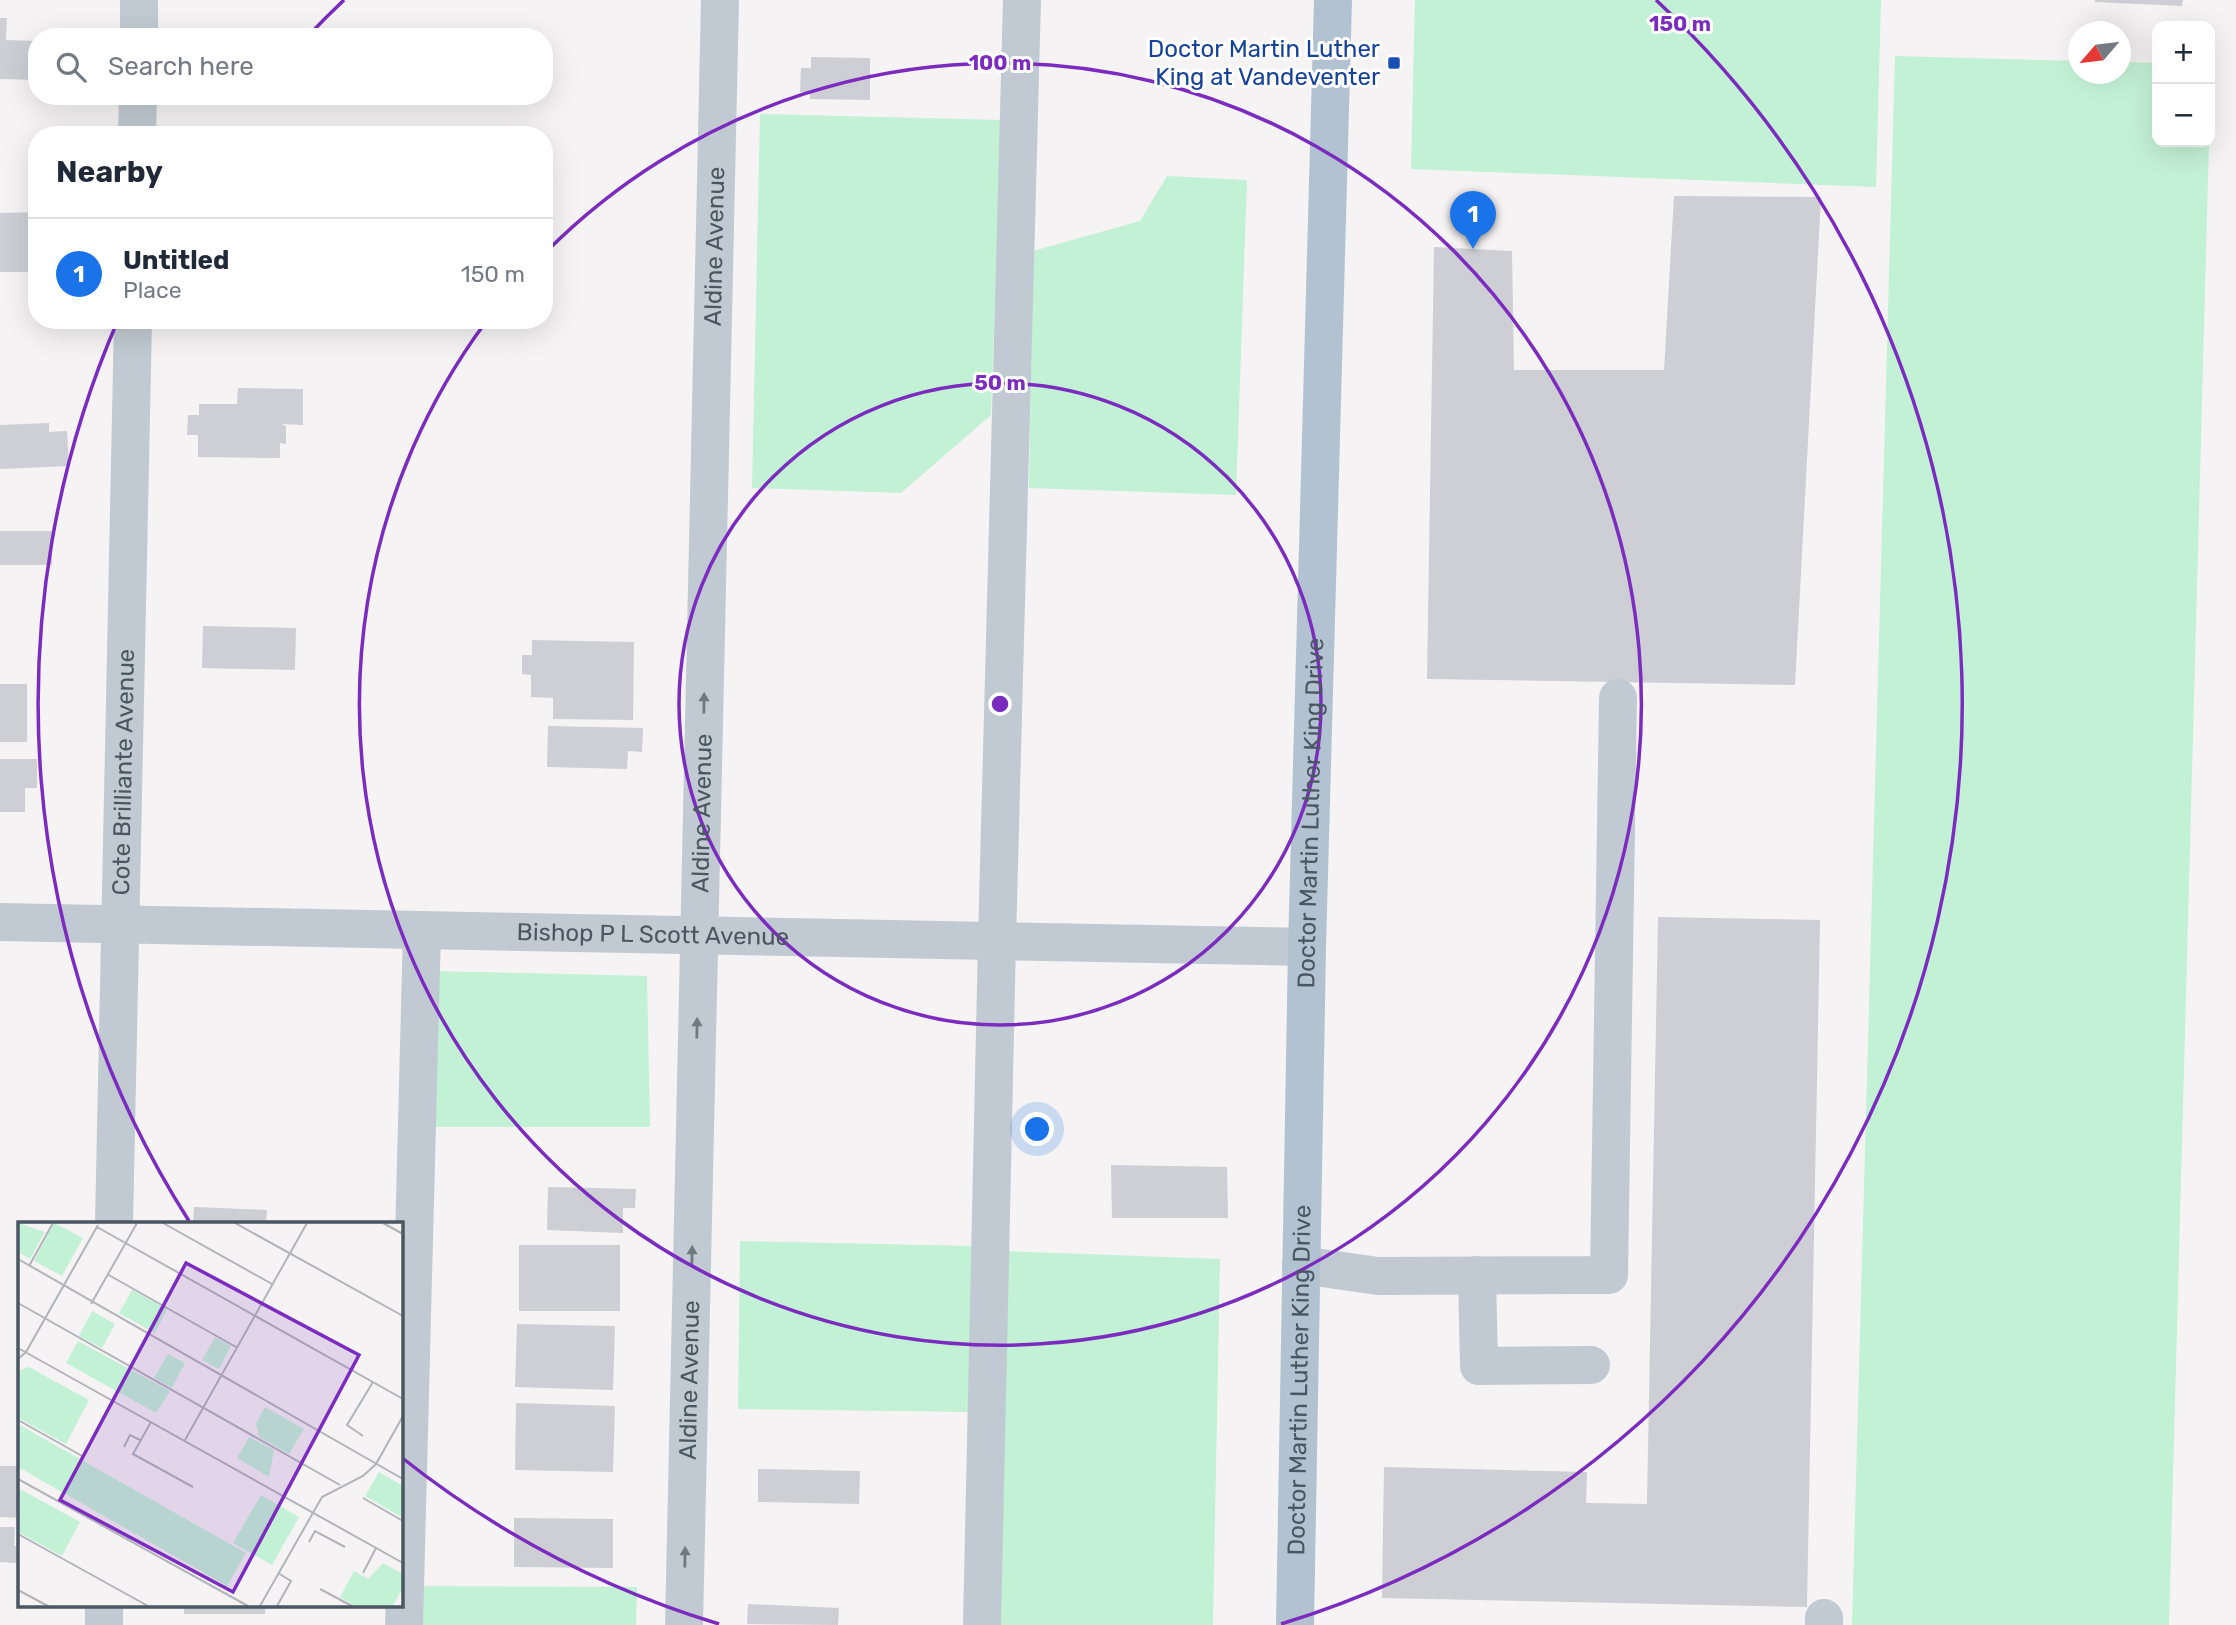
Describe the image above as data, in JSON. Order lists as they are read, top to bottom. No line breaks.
{"streets":{"main road":["Doctor Martin Luther King Drive"],"street":["Aldine Avenue","Cote Brilliante Avenue","Bishop P L Scott Avenue"]},"crossings":[["Aldine Avenue","Bishop P L Scott Avenue"],["Cote Brilliante Avenue","Bishop P L Scott Avenue"],["Doctor Martin Luther King Drive","Bishop P L Scott Avenue"]],"places":{"transit":["Doctor Martin Luther King at Vandeventer"]},"north":"bottom left","page":{"map_buttons":["+","−"],"search":"Search here","heading":"Nearby","pins":"1","list":[{"mark":"1","name":"Untitled","note":"Place","value":"150 m"}]},"rings":["150 m","100 m","50 m"]}
